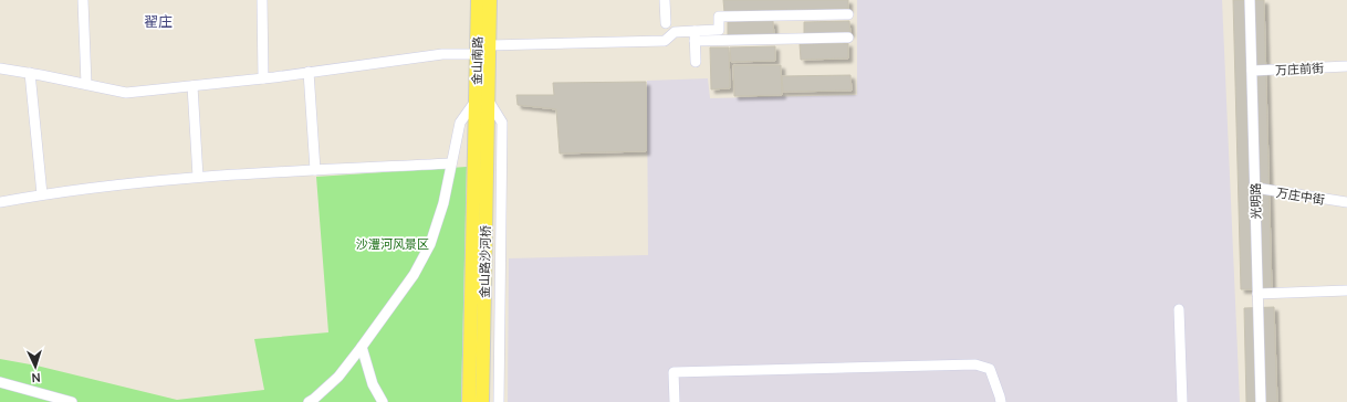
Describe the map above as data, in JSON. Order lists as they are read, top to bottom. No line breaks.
{"streets":{"main road":["金山南路","金山路沙河桥"],"street":["万庄前街","万庄中街","光明路"]},"crossings":[["金山南路","金山路沙河桥"],["万庄前街","光明路"],["万庄中街","光明路"]],"districts":["翟庄"],"parks":["沙澧河风景区"],"north":"bottom"}
